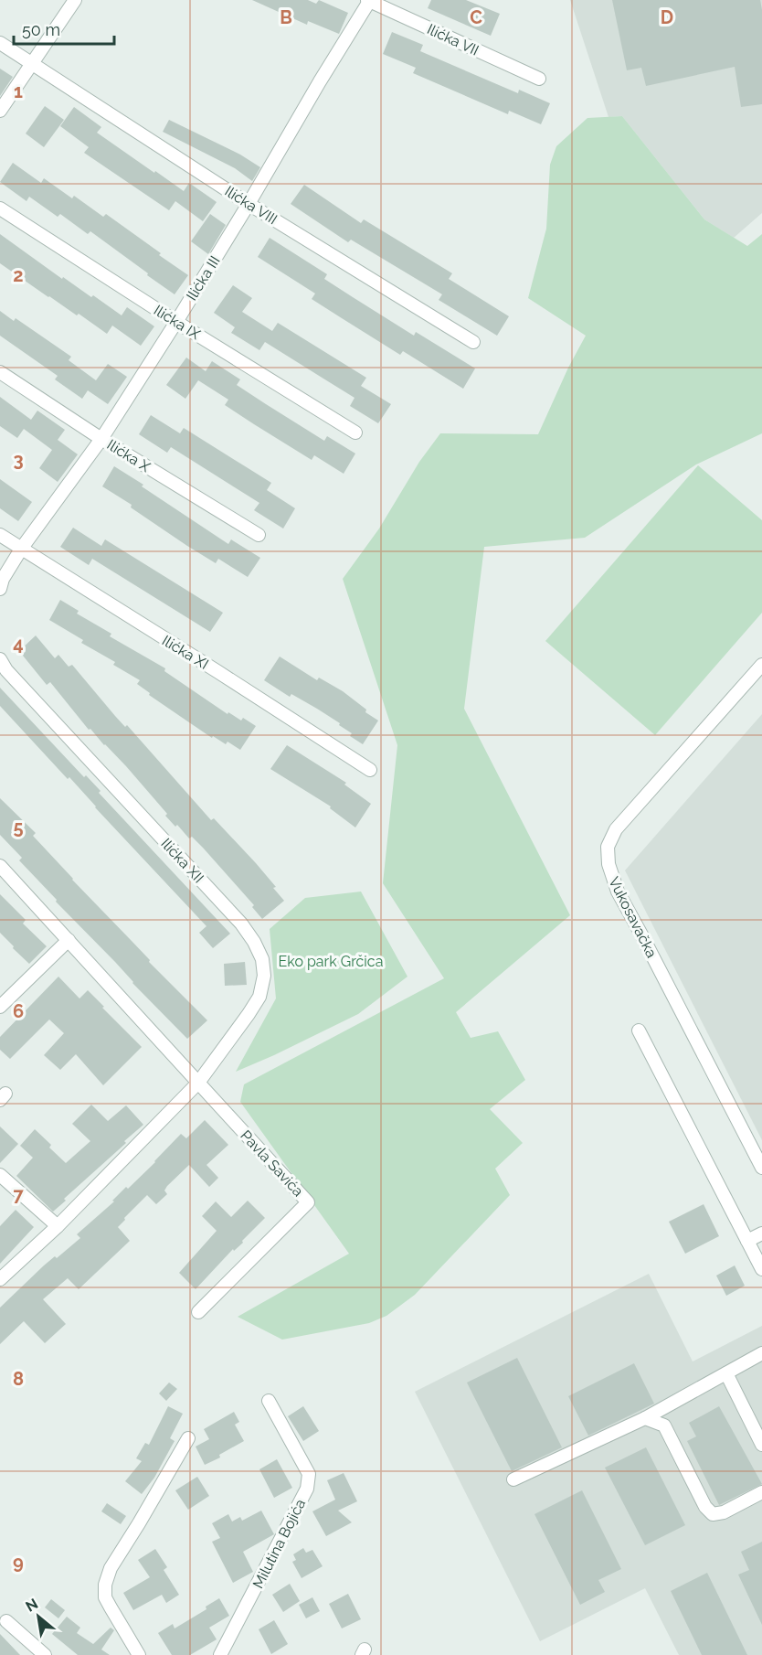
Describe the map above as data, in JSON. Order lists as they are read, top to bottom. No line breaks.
{"streets":{"street":["Ilićka VII","Ilićka VIII","Ilićka III","Ilićka IX","Ilićka X","Ilićka XI","Ilićka XII","Vukosavačka","Pavla Savića","Milutina Bojića"]},"crossings":[["Ilićka VII","Ilićka III"],["Ilićka VIII","Ilićka III"],["Ilićka III","Ilićka IX"],["Ilićka III","Ilićka X"],["Ilićka III","Ilićka XI"],["Ilićka XII","Pavla Savića"]],"parks":["Eko park Grčica"],"scale_bar":"50 m","north":"top left","grid":{"columns":["B","C","D"],"rows":["1","2","3","4","5","6","7","8","9"]}}
